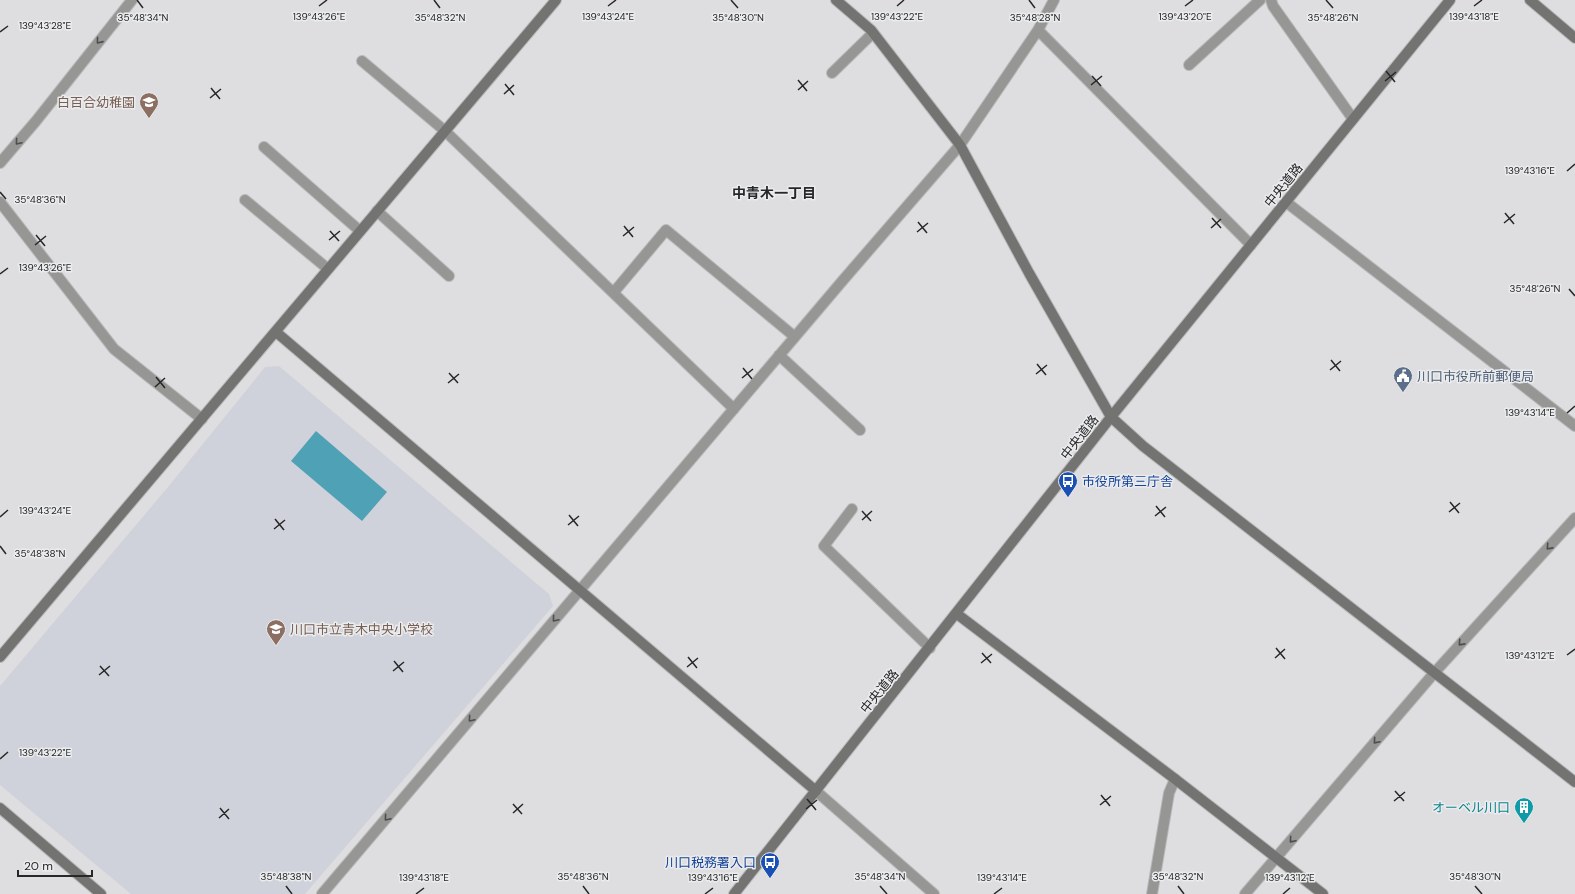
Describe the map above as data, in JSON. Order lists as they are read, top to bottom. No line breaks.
{"streets":{"street":["中央道路"]},"districts":["中青木一丁目"],"places":{"school or university":["白百合幼稚園","川口市立青木中央小学校"],"public building":["川口市役所前郵便局"],"bus stop":["市役所第三庁舎","川口税務署入口"],"building":["オーベル川口"]},"scale_bar":"20 m","coordinates":["139°43'26\"E","139°43'24\"E","139°43'22\"E","139°43'20\"E","139°43'18\"E","35°48'34\"N","35°48'32\"N","35°48'30\"N","35°48'28\"N","35°48'26\"N","139°43'28\"E","139°43'16\"E","35°48'36\"N","139°43'14\"E","35°48'38\"N","139°43'12\"E"]}
